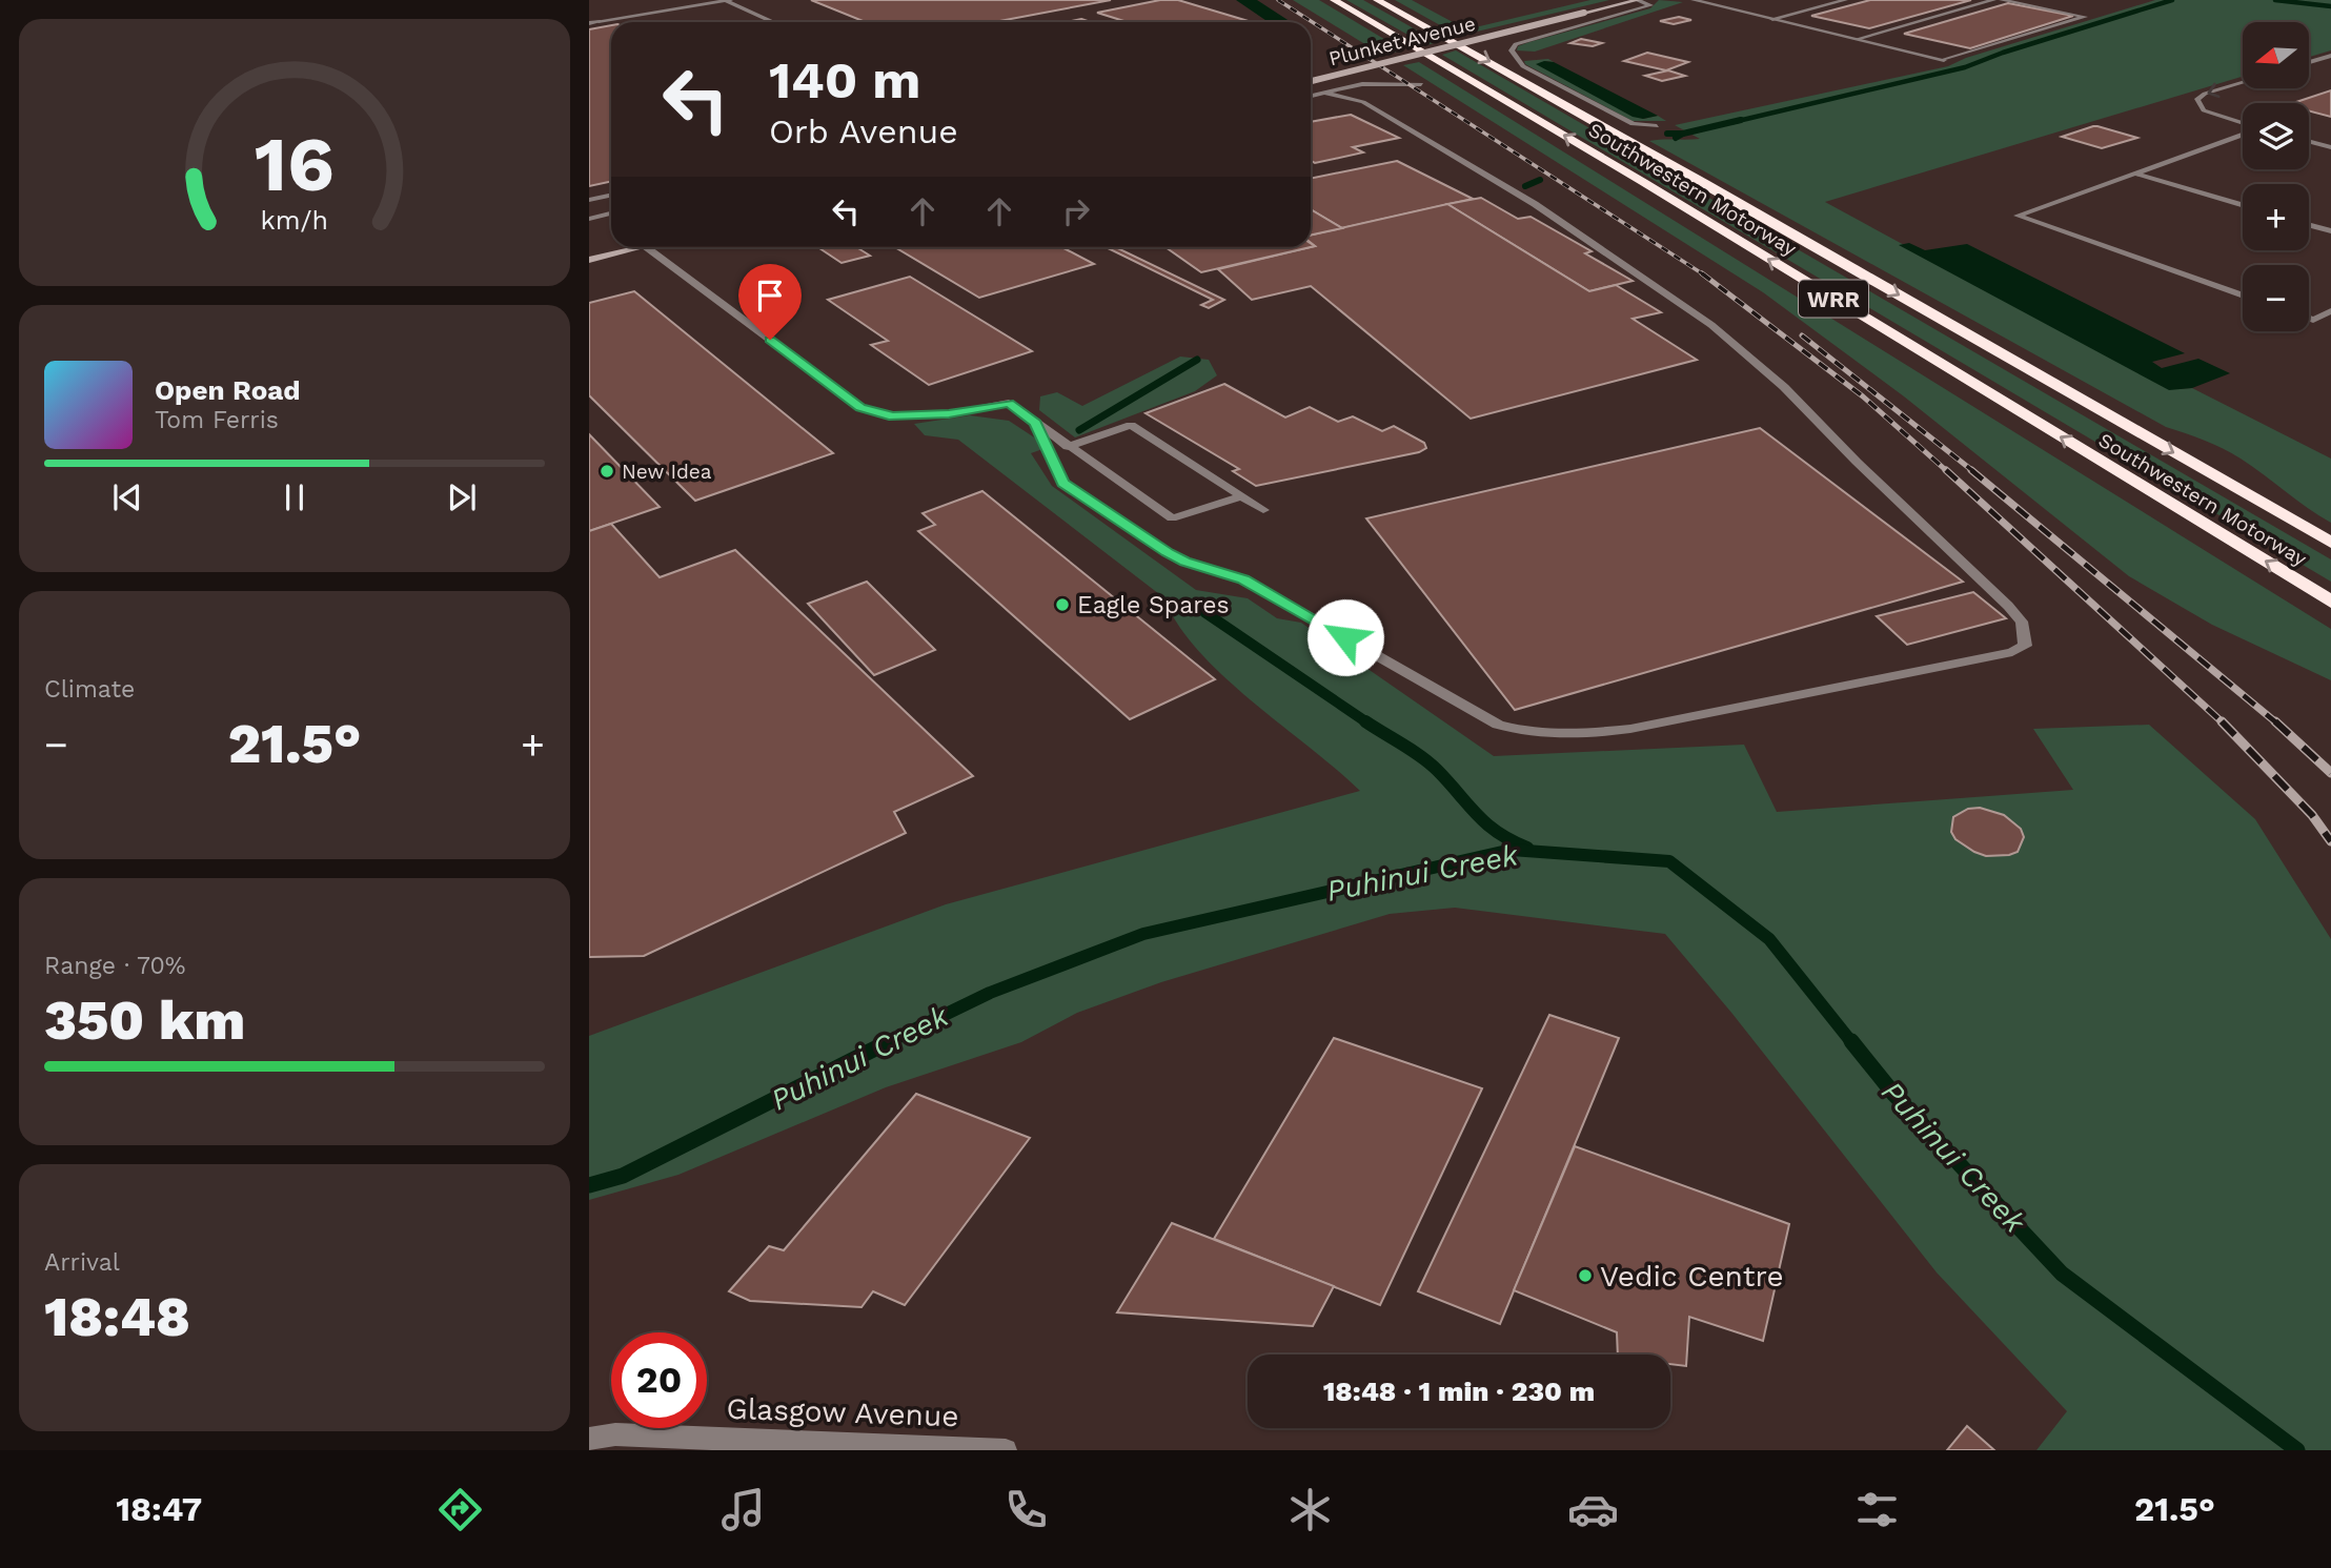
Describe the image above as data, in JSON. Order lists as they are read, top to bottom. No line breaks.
{"streets":{"highway":["Southwestern Motorway","WRR"],"main road":["Plunket Avenue"],"street":["Glasgow Avenue"]},"water":["Puhinui Creek"],"places":["New Idea","Eagle Spares","Vedic Centre"],"north":"left","page":{"map_buttons":["+","−"],"turn":["140 m","Orb Avenue"],"song":["Open Road","Tom Ferris"],"tile":["Climate",["Range · 70%","350 km"],["Arrival","18:48"]],"heat":["−","21.5°","+"],"limit":"20","trip":"18:48 · 1 min · 230 m","tabs":["18:47","21.5°"],"gauge":["16","km/h"]}}
